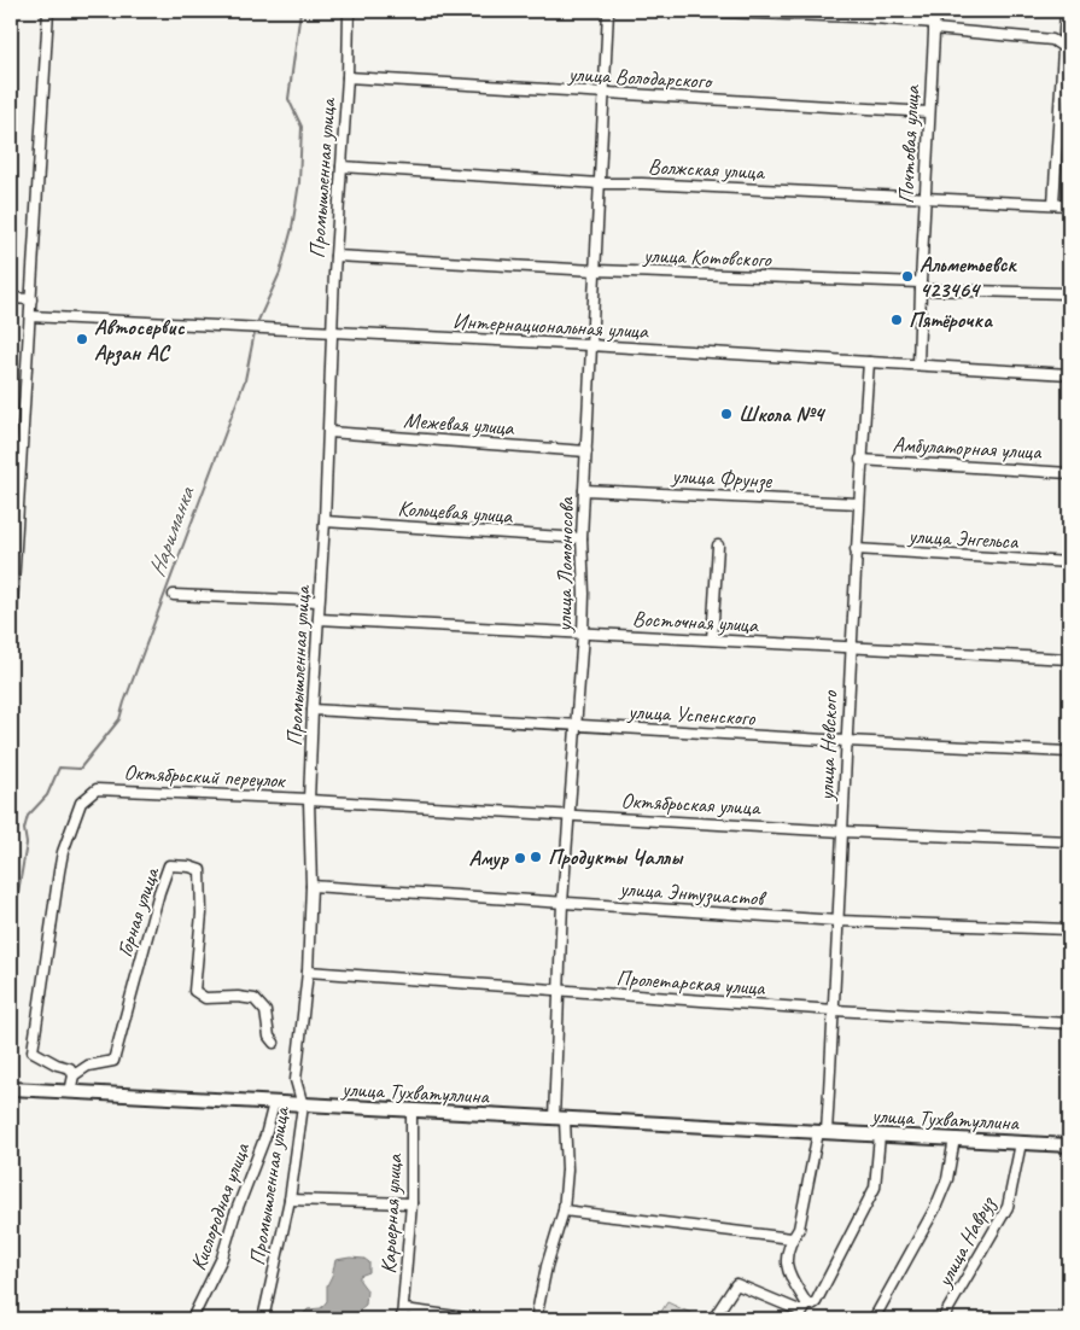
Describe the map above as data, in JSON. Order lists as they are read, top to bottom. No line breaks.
{"streets":{"main road":["улица Тухватуллина"],"street":["улица Володарского","Почтовая улица","Волжская улица","Промышленная улица","улица Котовского","Интернациональная улица","Межевая улица","Амбулаторная улица","улица Фрунзе","Кольцевая улица","улица Энгельса","улица Ломоносова","Восточная улица","улица Успенского","улица Невского","Октябрьский переулок","Октябрьская улица","улица Энтузиастов","Горная улица","Пролетарская улица","Кислородная улица","Карьерная улица","улица Навруз"]},"crossings":[["улица Володарского","Почтовая улица"],["улица Володарского","Промышленная улица"],["улица Володарского","улица Ломоносова"],["Почтовая улица","Волжская улица"],["Почтовая улица","улица Котовского"],["Почтовая улица","Интернациональная улица"],["Волжская улица","Промышленная улица"],["Волжская улица","улица Ломоносова"],["Промышленная улица","улица Котовского"],["Промышленная улица","Интернациональная улица"],["Промышленная улица","Межевая улица"],["Промышленная улица","Кольцевая улица"],["Промышленная улица","Восточная улица"],["Промышленная улица","улица Успенского"],["Промышленная улица","Октябрьский переулок"],["Промышленная улица","Октябрьская улица"],["Промышленная улица","улица Энтузиастов"],["Промышленная улица","Пролетарская улица"],["Промышленная улица","улица Тухватуллина"],["улица Котовского","улица Ломоносова"],["Интернациональная улица","улица Ломоносова"],["Интернациональная улица","улица Невского"],["Межевая улица","улица Ломоносова"],["Амбулаторная улица","улица Невского"],["улица Фрунзе","улица Ломоносова"],["улица Фрунзе","улица Невского"],["Кольцевая улица","улица Ломоносова"],["улица Энгельса","улица Невского"],["улица Ломоносова","Восточная улица"],["улица Ломоносова","улица Успенского"],["улица Ломоносова","Октябрьская улица"],["улица Ломоносова","улица Энтузиастов"],["улица Ломоносова","Пролетарская улица"],["улица Ломоносова","улица Тухватуллина"],["Восточная улица","улица Невского"],["улица Успенского","улица Невского"],["улица Невского","Октябрьская улица"],["улица Невского","улица Энтузиастов"],["улица Невского","Пролетарская улица"],["улица Невского","улица Тухватуллина"],["Октябрьский переулок","Октябрьская улица"],["Октябрьский переулок","Горная улица"],["улица Тухватуллина","Кислородная улица"],["улица Тухватуллина","Карьерная улица"],["улица Тухватуллина","улица Навруз"]],"water":["Нариманка"],"places":["Альметьевск 423464","Пятёрочка","Автосервис Арзан АС","Школа №4","Продукты Чаллы","Амур"]}
